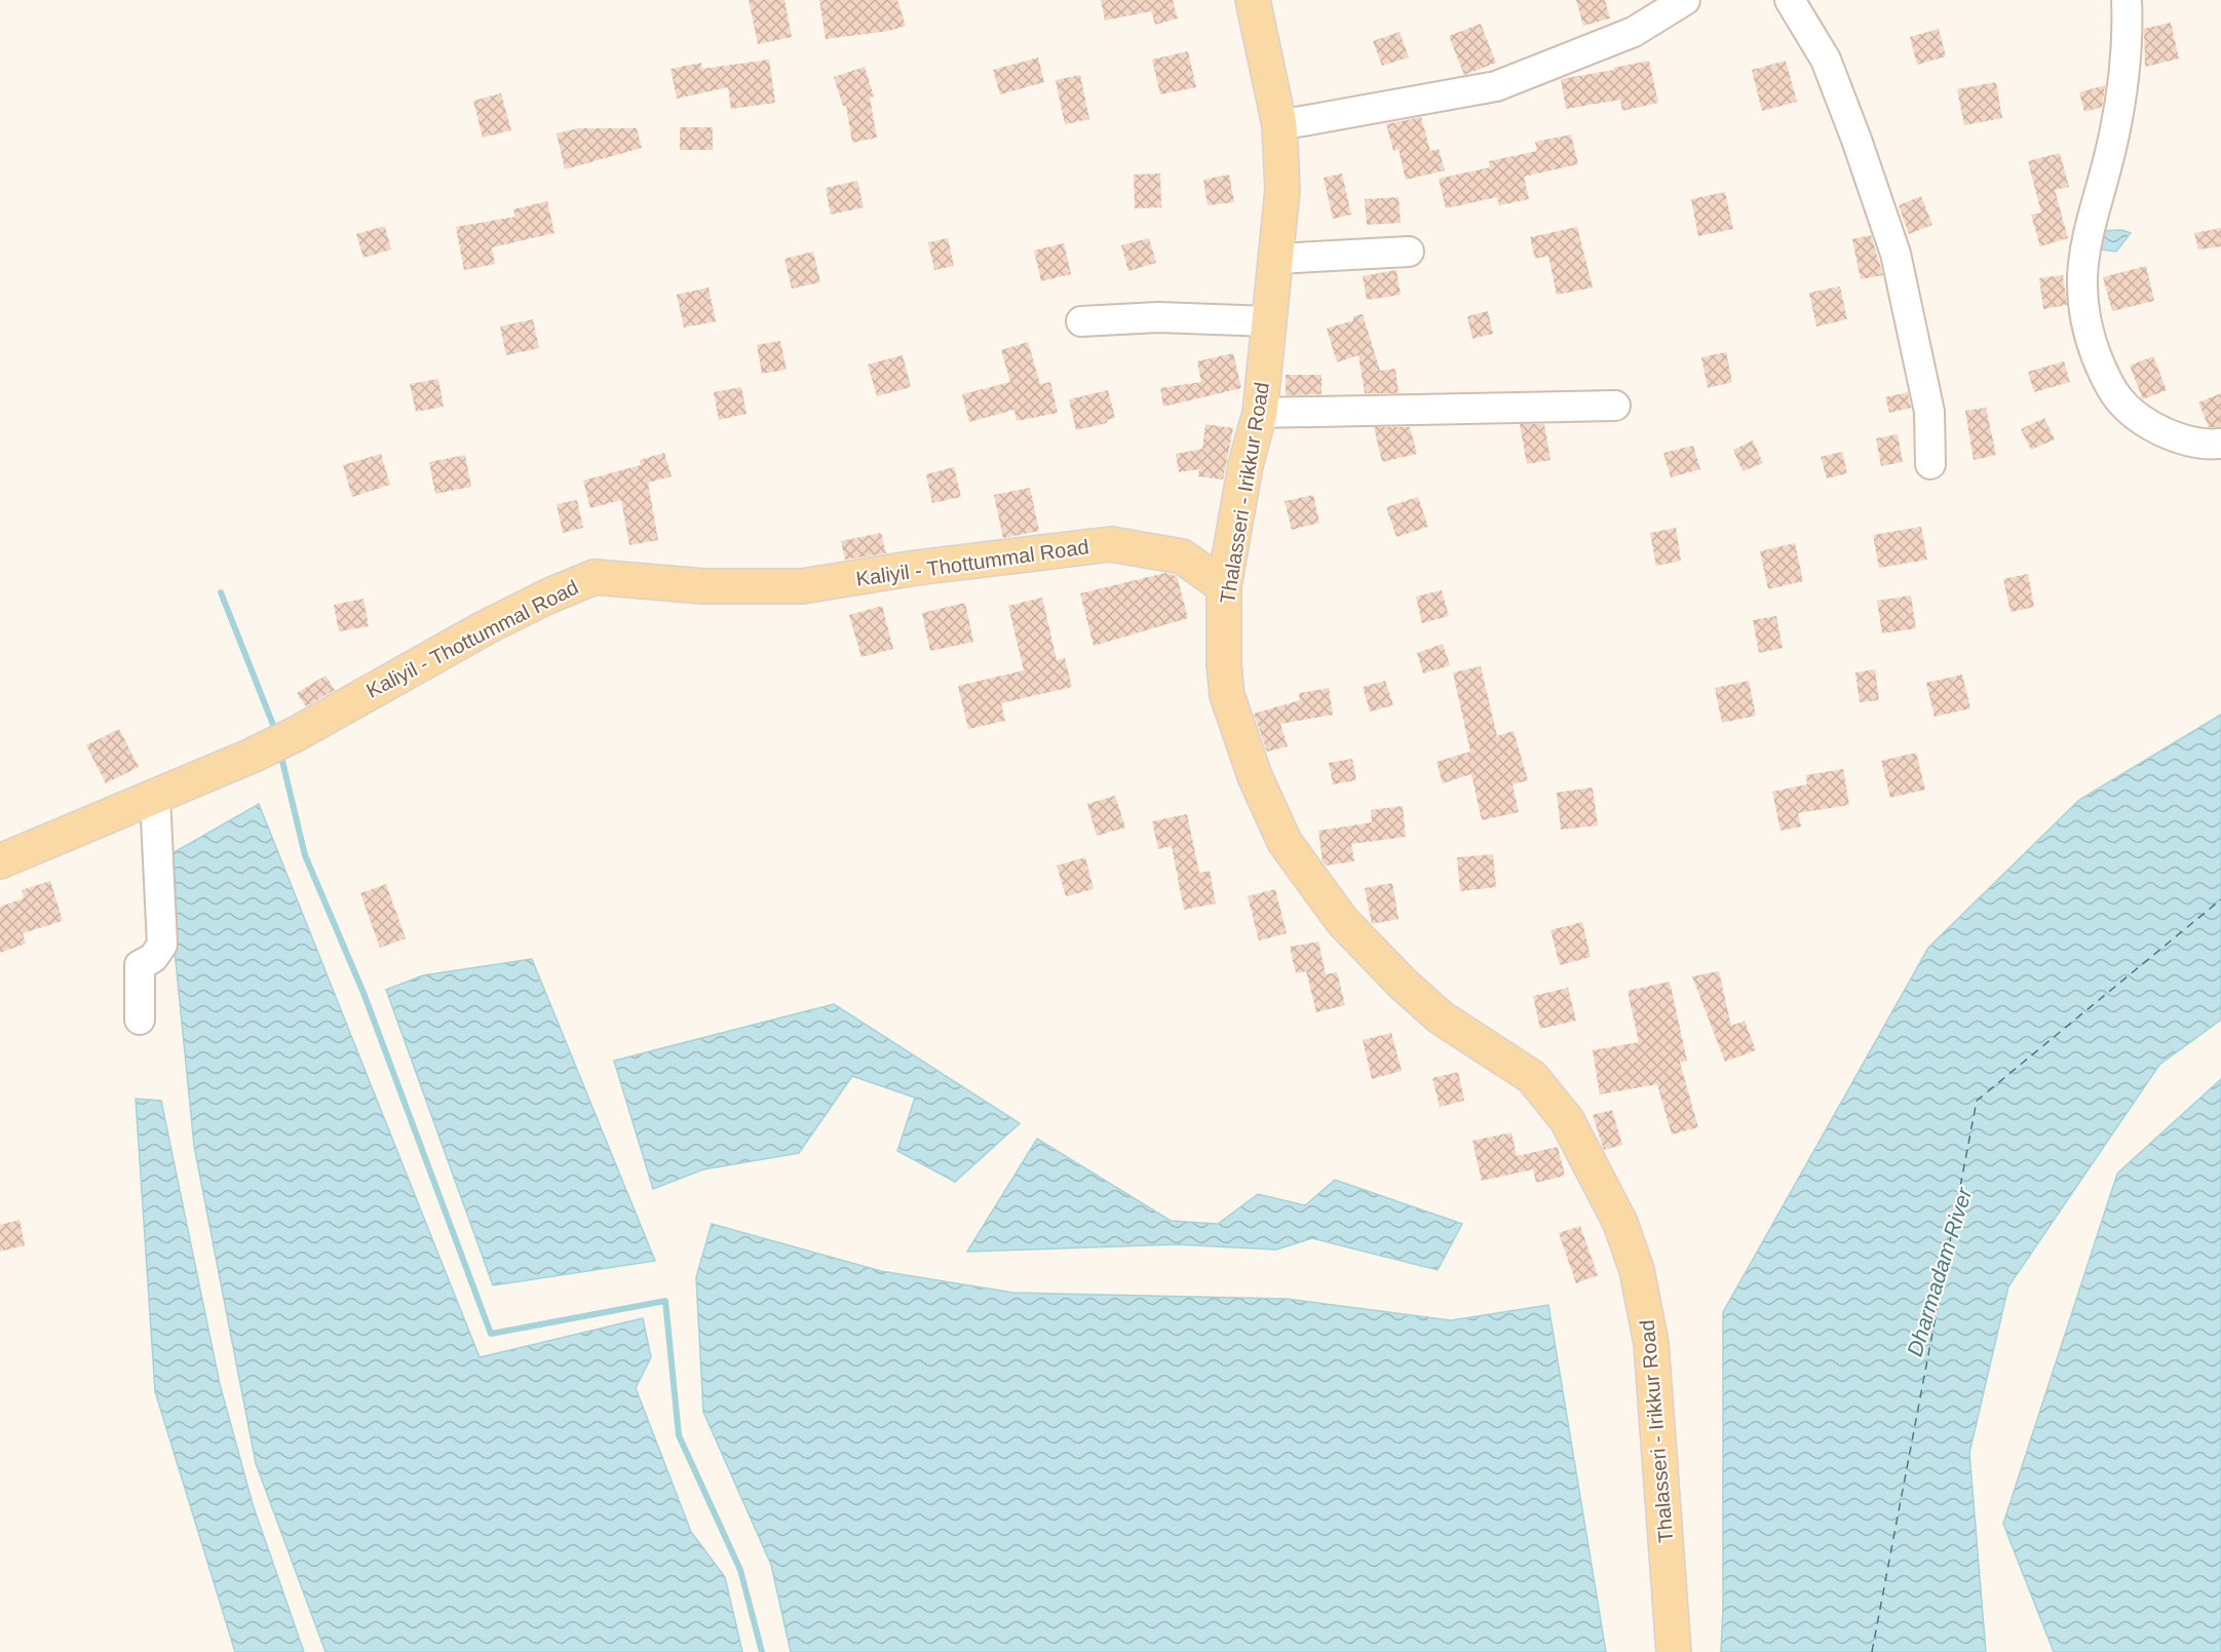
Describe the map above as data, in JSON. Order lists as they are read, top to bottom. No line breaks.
{"streets":{"main road":["Thalasseri - Irikkur Road","Kaliyil - Thottummal Road"]},"crossings":[["Thalasseri - Irikkur Road","Kaliyil - Thottummal Road"]],"water":["Dharmadam River"]}
